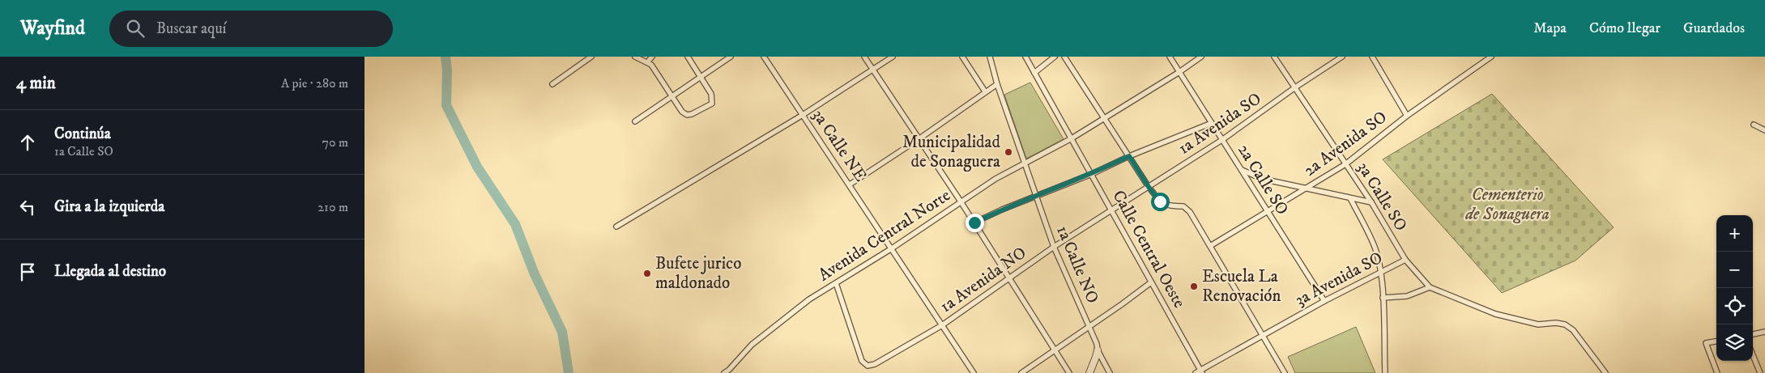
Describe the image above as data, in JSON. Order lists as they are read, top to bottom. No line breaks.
{"streets":{"street":["1a Avenida SO","2a Avenida SO","3a Calle NE","2a Calle SO","3a Calle SO","Avenida Central Norte","Calle Central Oeste","1a Calle NO","3a Avenida SO","1a Avenida NO"]},"crossings":[["1a Avenida SO","2a Calle SO"],["1a Avenida SO","3a Calle SO"],["1a Avenida SO","Calle Central Oeste"],["1a Avenida SO","1a Avenida NO"],["2a Avenida SO","2a Calle SO"],["2a Avenida SO","3a Calle SO"],["3a Calle NE","Avenida Central Norte"],["3a Calle NE","1a Avenida NO"],["2a Calle SO","Avenida Central Norte"],["2a Calle SO","3a Avenida SO"],["3a Calle SO","3a Avenida SO"],["Avenida Central Norte","Calle Central Oeste"],["Avenida Central Norte","1a Calle NO"],["Avenida Central Norte","1a Avenida NO"],["Calle Central Oeste","3a Avenida SO"],["Calle Central Oeste","1a Avenida NO"],["1a Calle NO","1a Avenida NO"]],"parks":["Cementerio de Sonaguera"],"places":["Municipalidad de Sonaguera","Bufete jurico maldonado","Escuela La Renovación"],"page":{"header":"Wayfind","search":"Buscar aquí","nav":["Mapa","Cómo llegar","Guardados"],"heading":["4 min","A pie · 280 m"],"list":[["Continúa","1a Calle SO","70 m"],["Gira a la izquierda","210 m"],"Llegada al destino"],"map_buttons":["+","−"]}}
